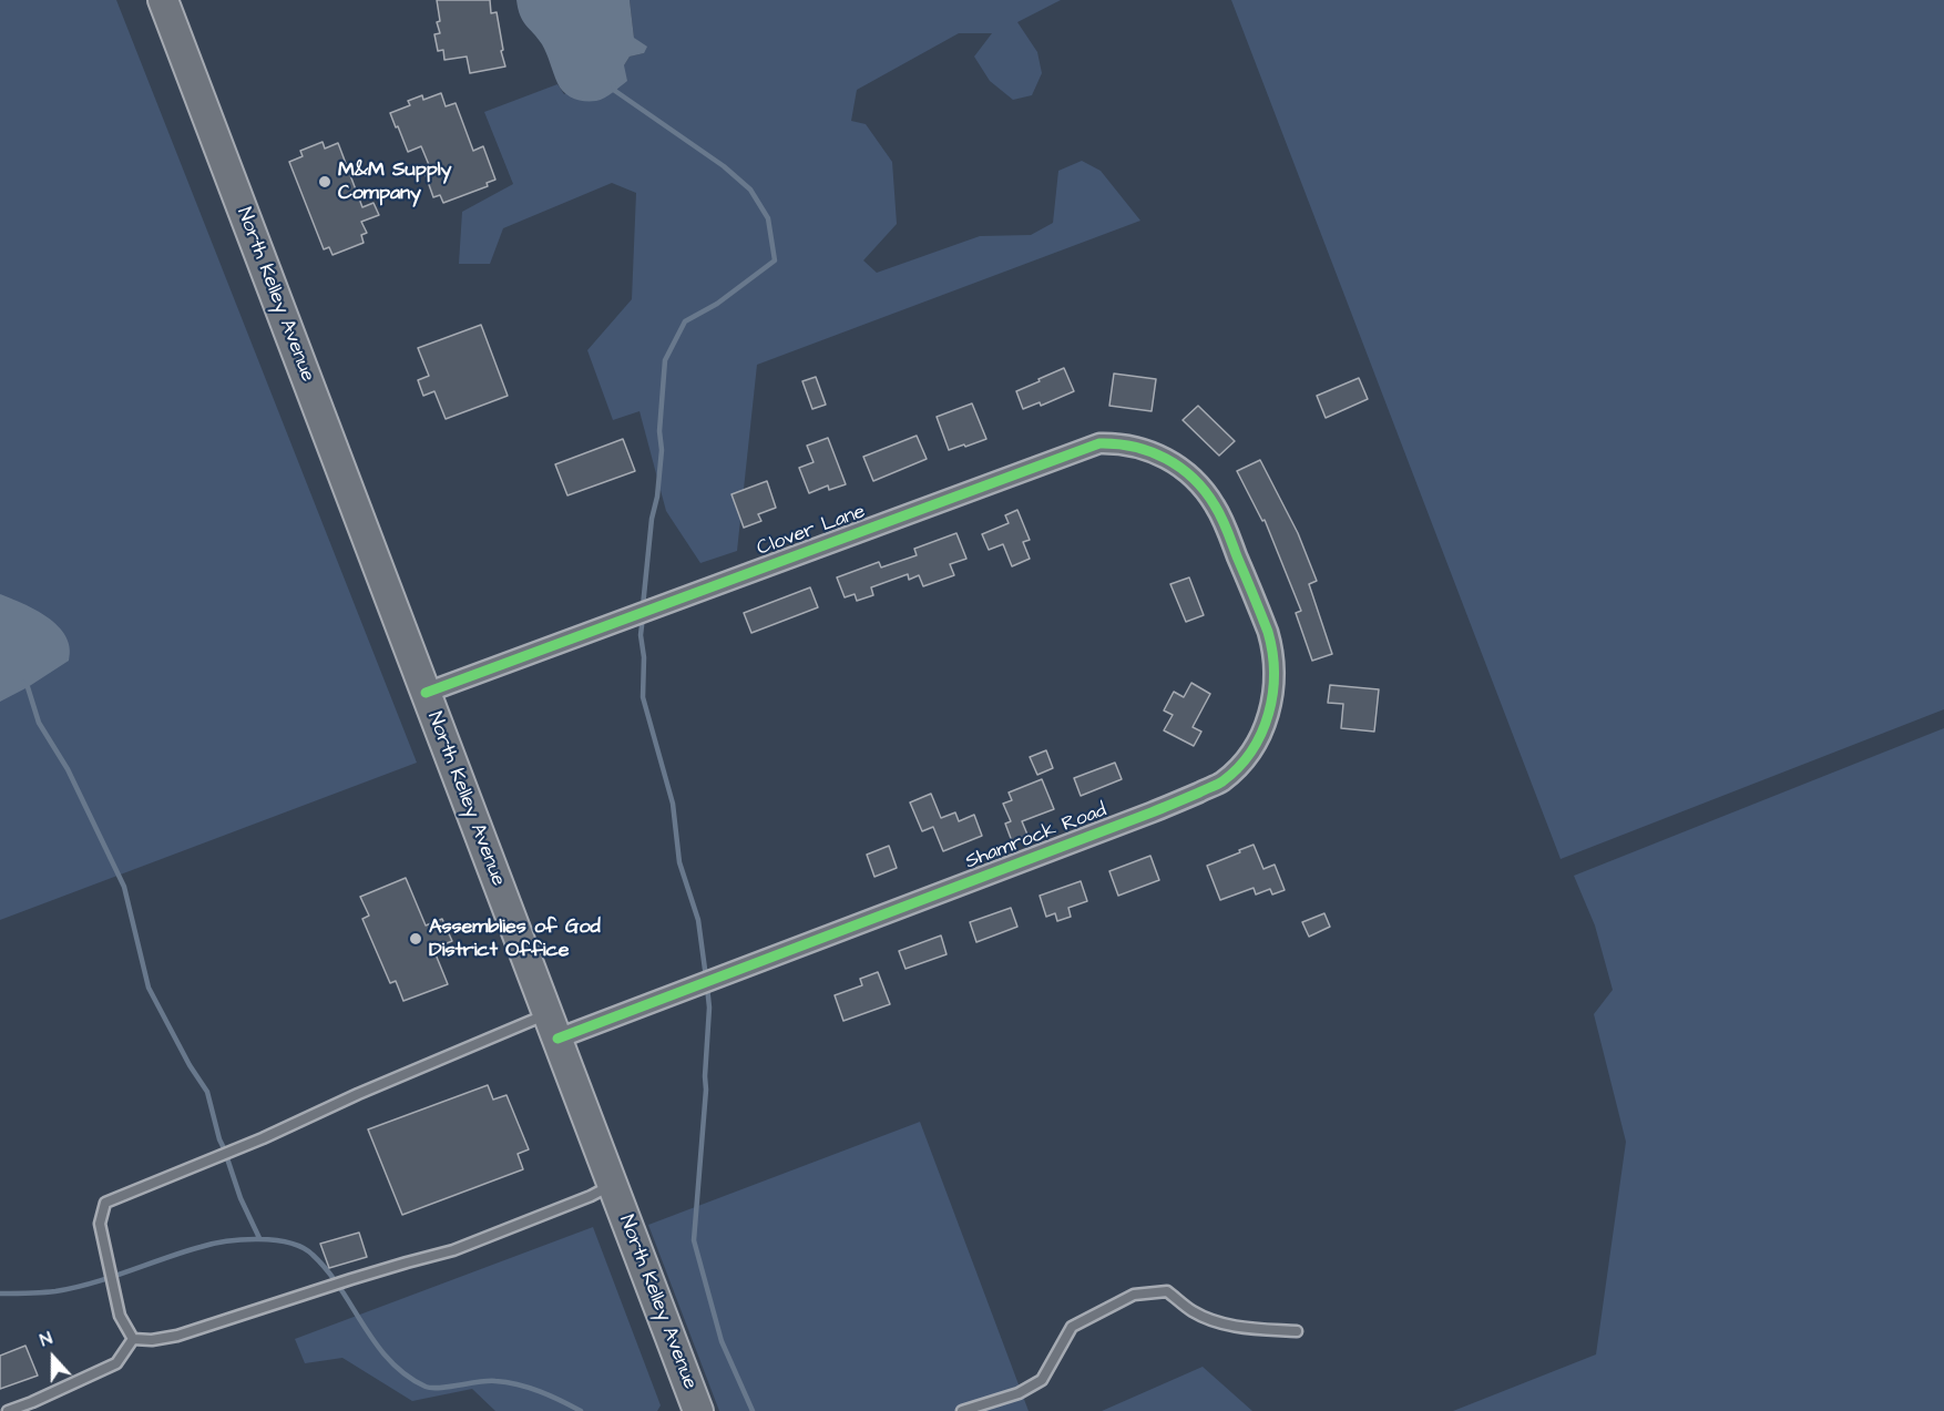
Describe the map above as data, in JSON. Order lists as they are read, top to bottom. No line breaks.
{"streets":{"main road":["North Kelley Avenue"],"street":["Clover Lane","Shamrock Road"]},"crossings":[["North Kelley Avenue","Clover Lane"],["North Kelley Avenue","Shamrock Road"],["Clover Lane","Shamrock Road"]],"places":["M&M Supply Company","Assemblies of God District Office"],"north":"top"}
